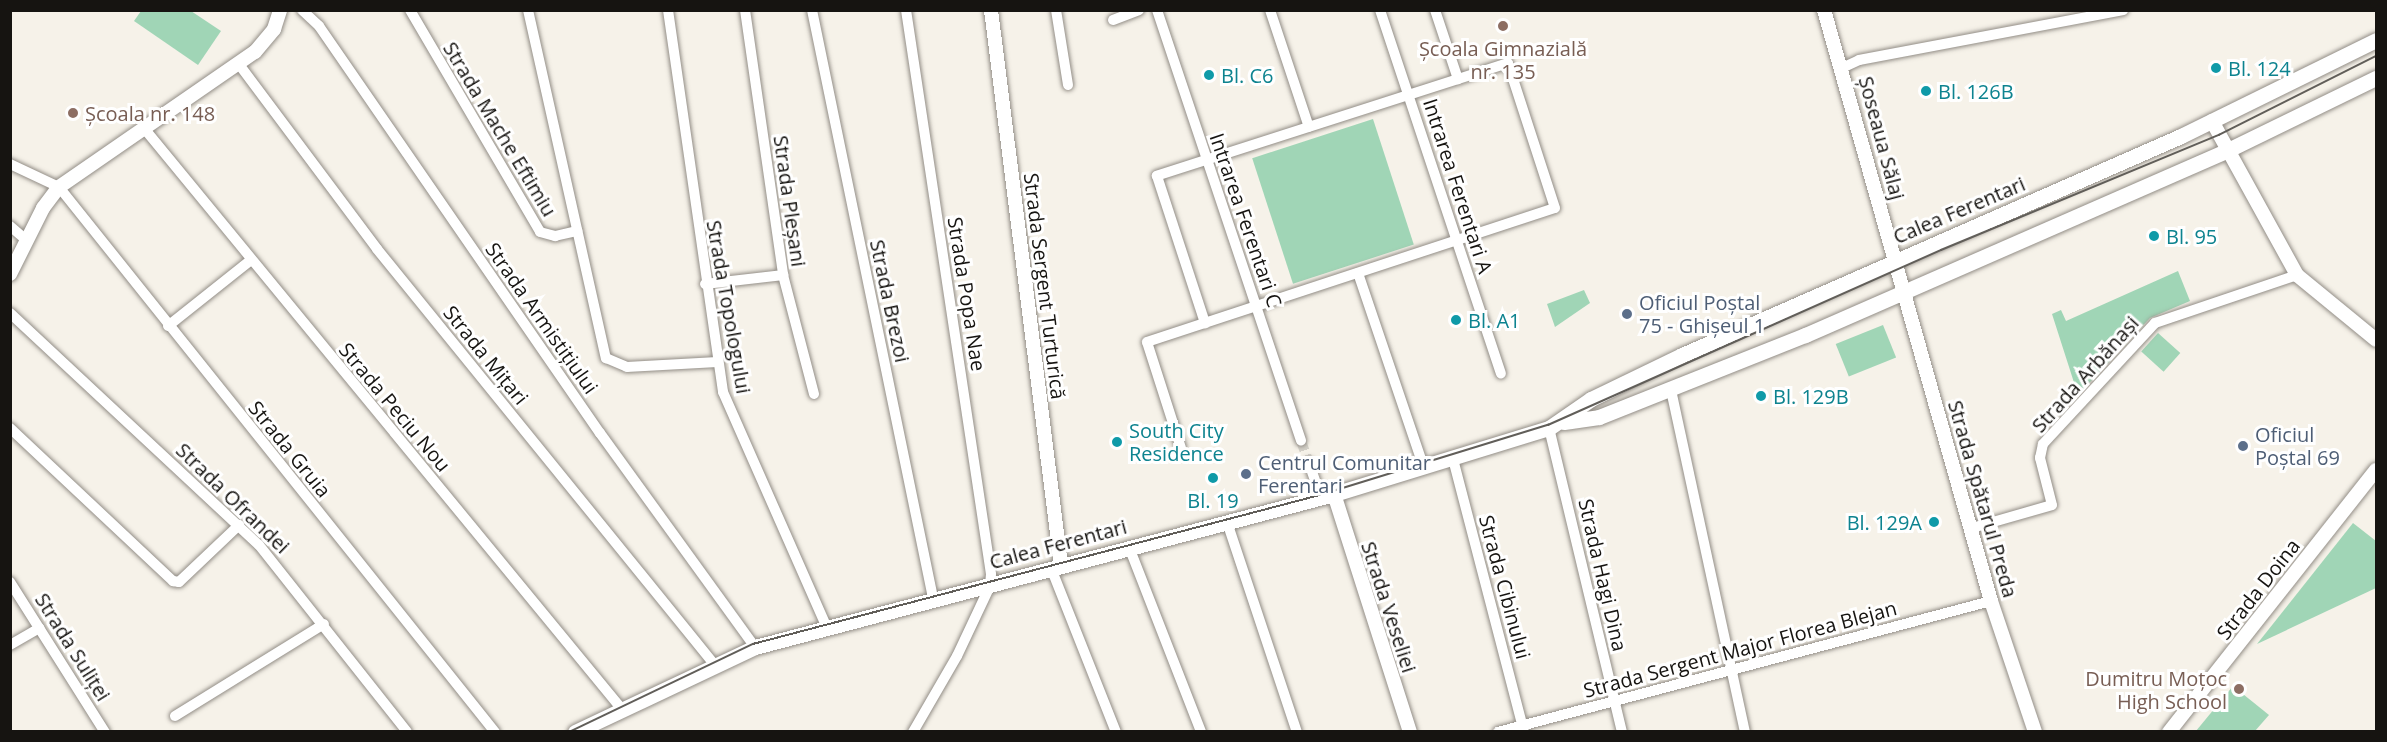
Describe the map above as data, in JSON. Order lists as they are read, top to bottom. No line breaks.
{"streets":{"main road":["Calea Ferentari"],"street":["Strada Mache Eftimiu","Șoseaua Sălaj","Intrarea Ferentari A","Strada Pleșani","Intrarea Ferentari C","Strada Sergent Turturică","Strada Popa Nae","Strada Brezoi","Strada Topologului","Strada Armistițiului","Strada Mițari","Strada Arbănași","Strada Peciu Nou","Strada Gruia","Strada Ofrandei","Strada Spătarul Preda","Strada Hagi Dina","Strada Cibinului","Strada Doina","Strada Veseliei","Strada Suliței","Strada Sergent Major Florea Blejan"]},"crossings":[["Șoseaua Sălaj","Calea Ferentari"],["Șoseaua Sălaj","Strada Spătarul Preda"],["Calea Ferentari","Strada Sergent Turturică"],["Calea Ferentari","Strada Popa Nae"],["Calea Ferentari","Strada Brezoi"],["Calea Ferentari","Strada Topologului"],["Calea Ferentari","Strada Armistițiului"],["Calea Ferentari","Strada Mițari"],["Calea Ferentari","Strada Peciu Nou"],["Calea Ferentari","Strada Spătarul Preda"],["Calea Ferentari","Strada Hagi Dina"],["Calea Ferentari","Strada Cibinului"],["Calea Ferentari","Strada Veseliei"],["Strada Arbănași","Strada Spătarul Preda"],["Strada Spătarul Preda","Strada Sergent Major Florea Blejan"],["Strada Hagi Dina","Strada Sergent Major Florea Blejan"],["Strada Cibinului","Strada Sergent Major Florea Blejan"]],"places":["Școala Gimnazială nr. 135","Bl. 124","Bl. C6","Bl. 126B","Școala nr. 148","Bl. 95","Oficiul Poștal 75 - Ghișeul 1","Bl. A1","Bl. 129B","South City Residence","Oficiul Poștal 69","Centrul Comunitar Ferentari","Bl. 19","Bl. 129A","Dumitru Moțoc High School"]}
